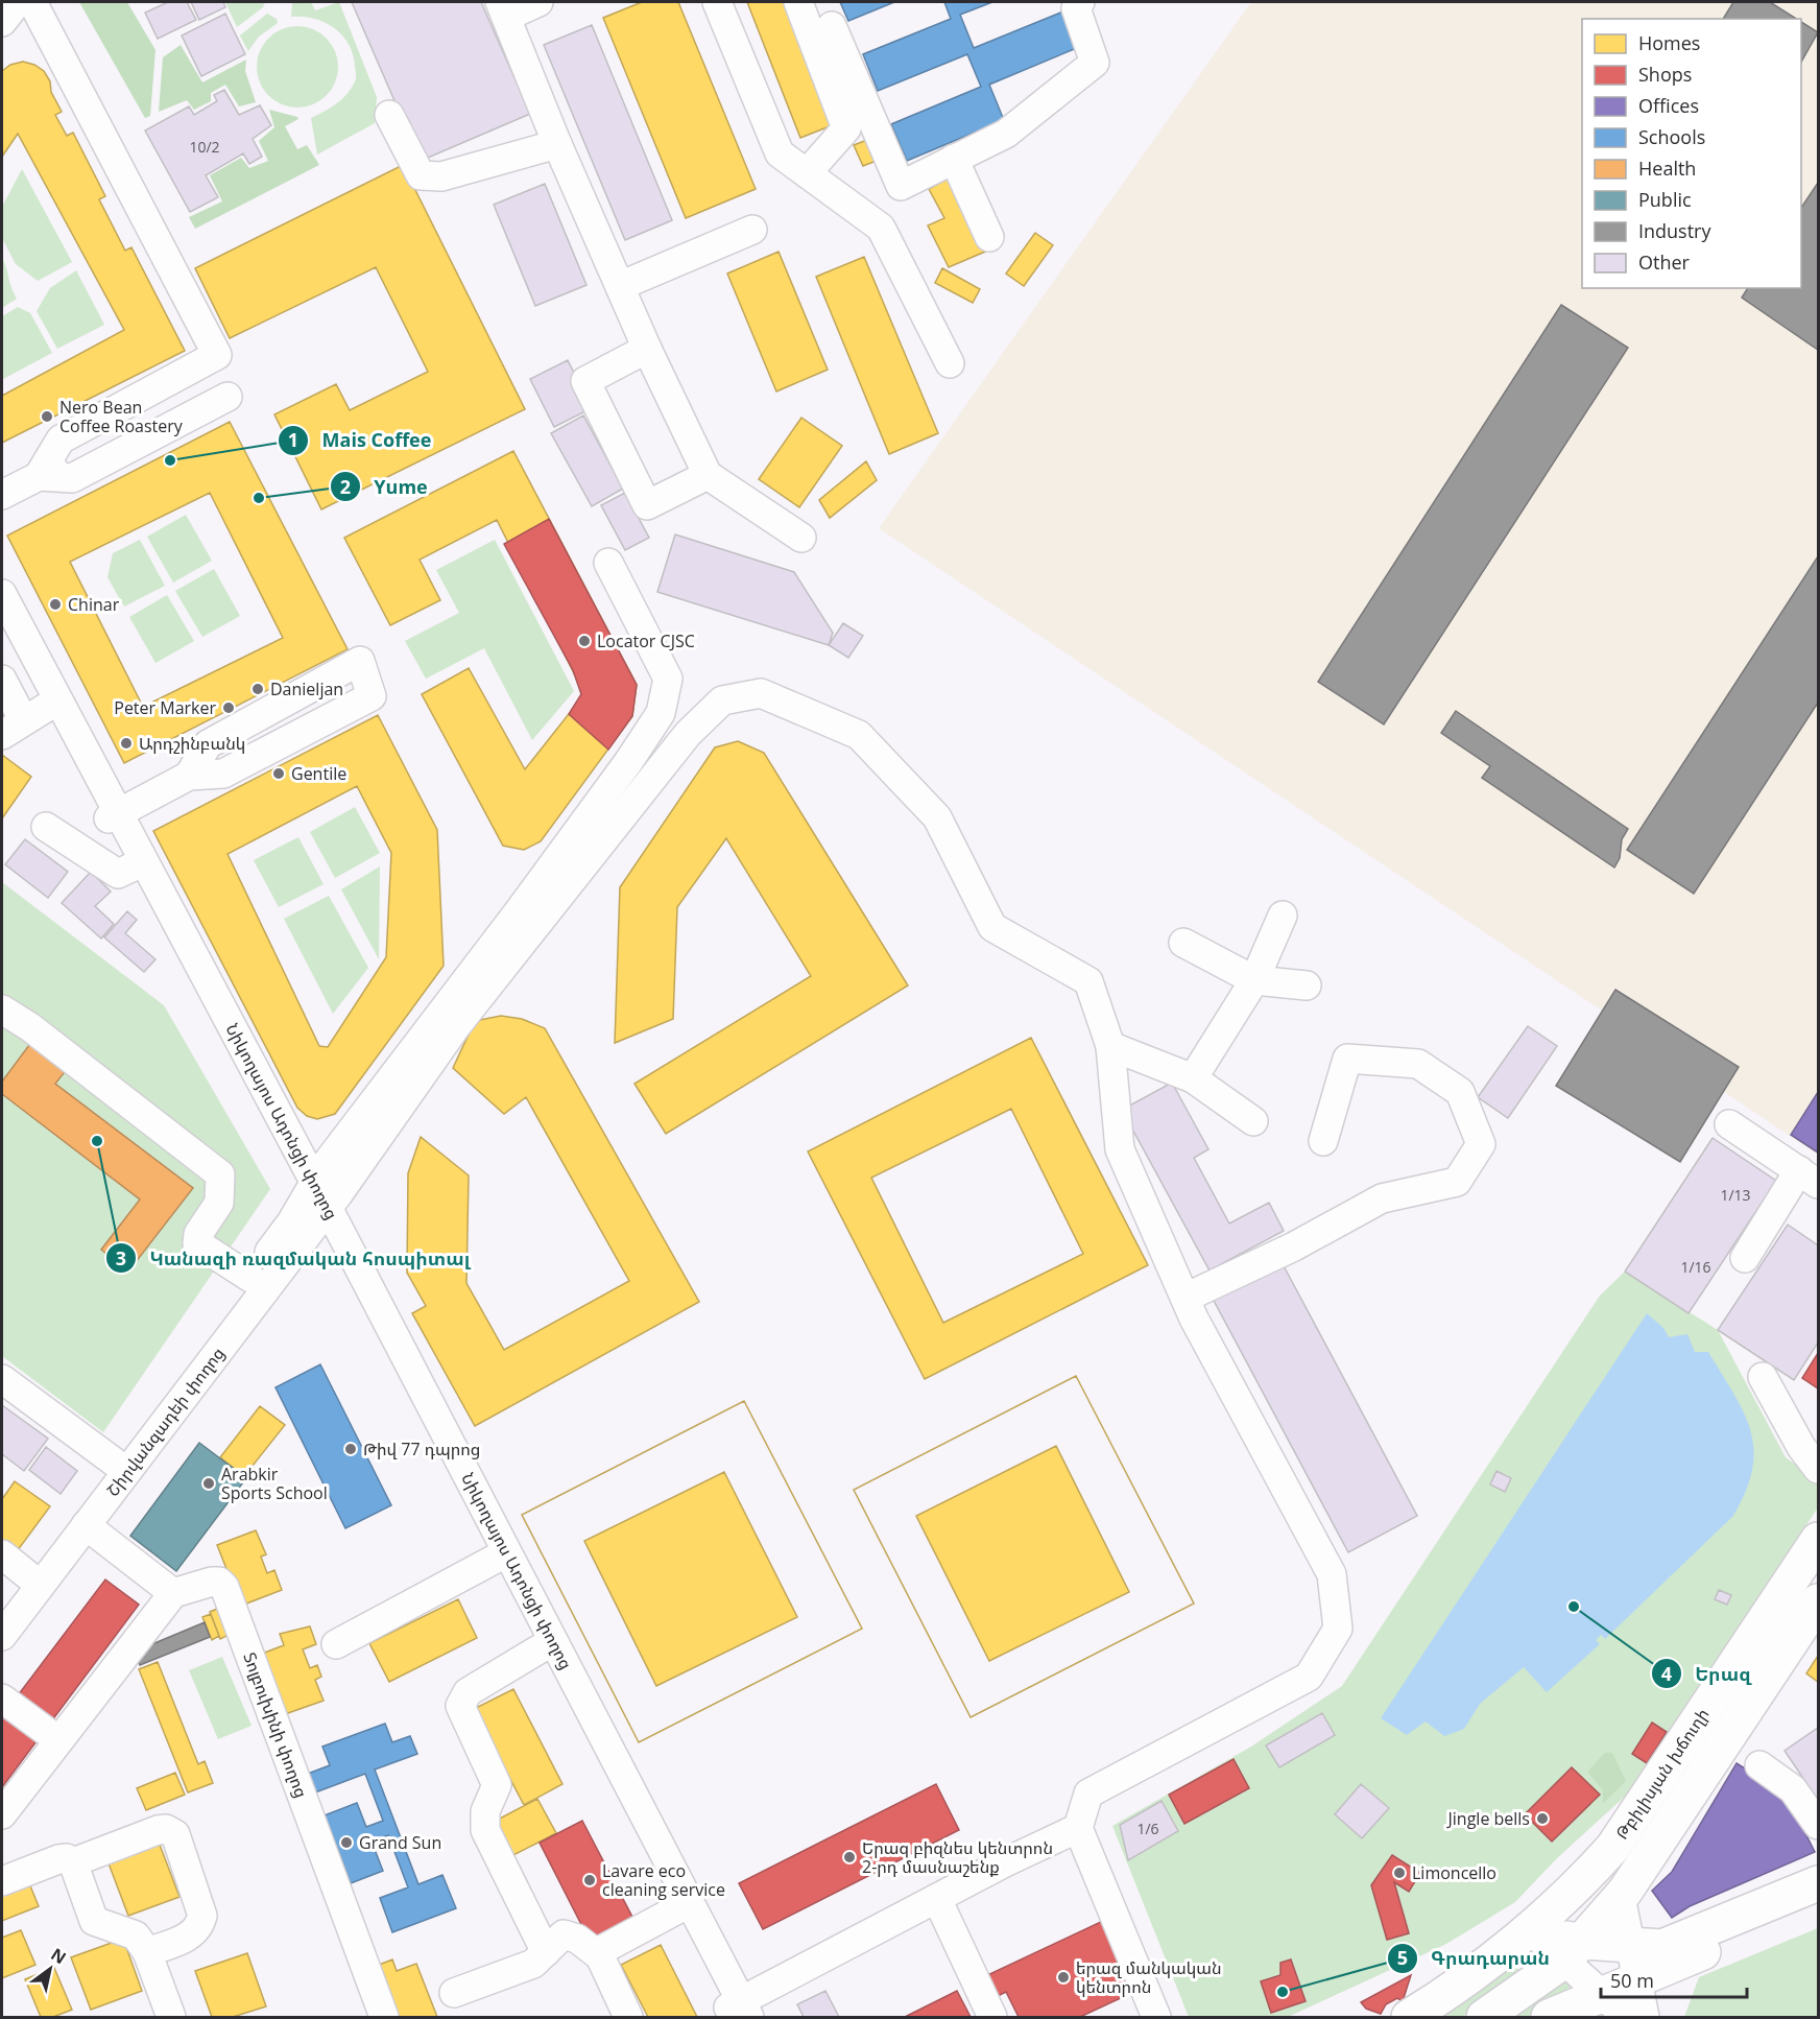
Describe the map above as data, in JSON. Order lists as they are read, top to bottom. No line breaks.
{"streets":{"main road":["Թբիլիսյան խճուղի"],"street":["Նիկողայոս Ադոնցի փողոց","Շիրվանզադեի փողոց","Տոլբուխինի փողոց"]},"crossings":[["Նիկողայոս Ադոնցի փողոց","Շիրվանզադեի փողոց"]],"places":["Nero Bean Coffee Roastery","Mais Coffee","Yume","Chinar","Locator CJSC","Danieljan","Peter Marker","Արդշինբանկ","Gentile","Կանազի ռազմական հոսպիտալ","Թիվ 77 դպրոց","Arabkir Sports School","Երազ","Jingle bells","Grand Sun","Երազ բիզնես կենտրոն 2-րդ մասնաշենք","Limoncello","Lavare eco cleaning service","երազ մանկական կենտրոն","Գրադարան"],"house_numbers":["10/2","1/13","1/16","1/6"],"legend":["Homes","Shops","Offices","Schools","Health","Public","Industry","Other"],"scale_bar":"50 m","north":"top right"}
